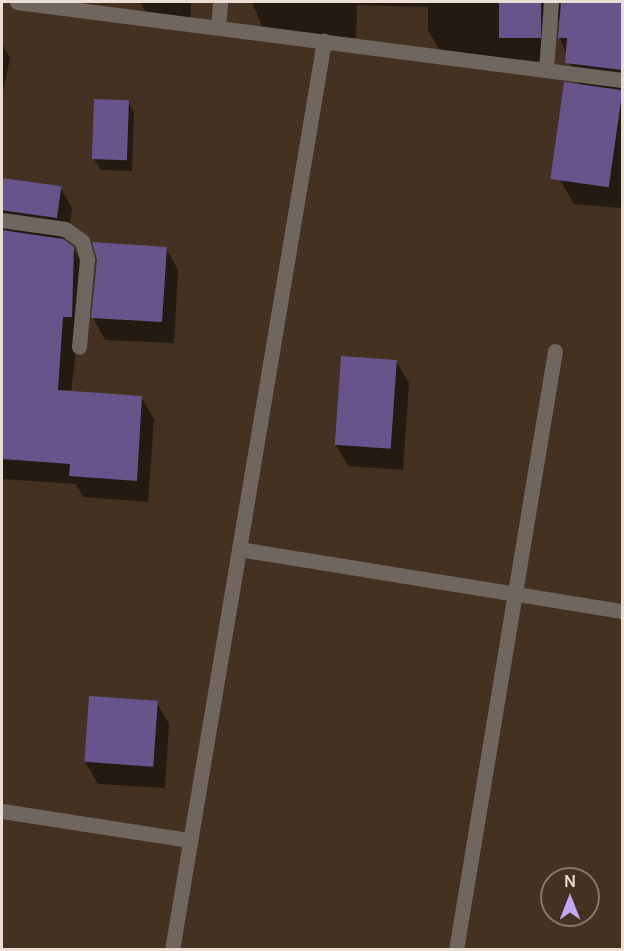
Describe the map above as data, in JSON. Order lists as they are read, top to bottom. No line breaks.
{"north":"top"}
